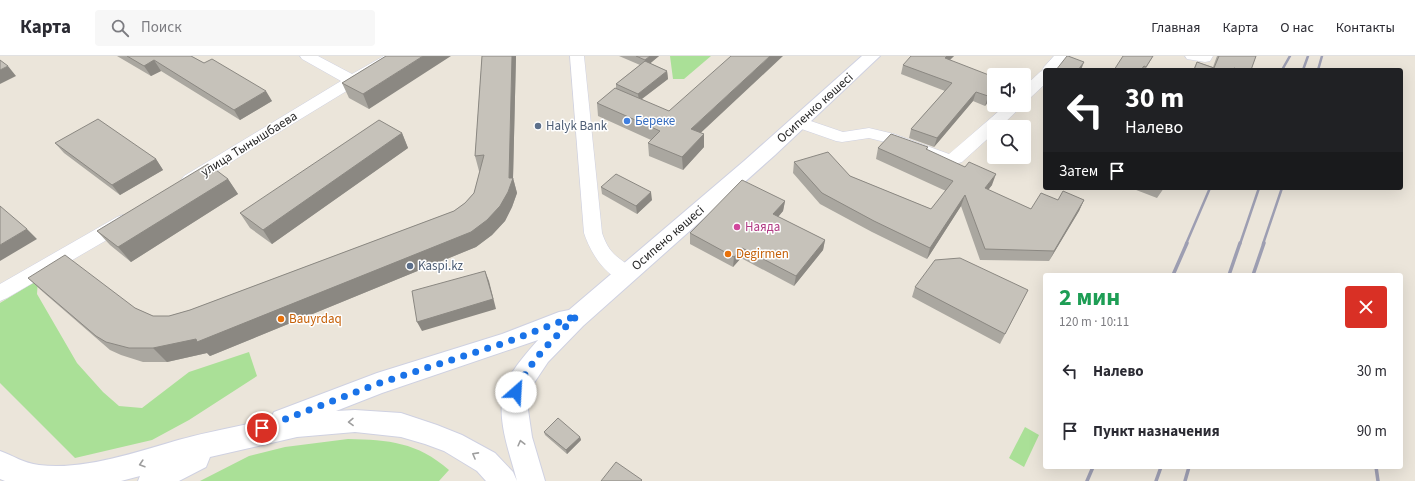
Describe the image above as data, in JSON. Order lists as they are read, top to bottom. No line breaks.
{"streets":{"main road":["Осипенко көшесі","Осипено көшесі"],"street":["улица Тынышбаева"]},"crossings":[["Осипенко көшесі","Осипено көшесі"]],"one_way":["Осипено көшесі"],"places":["Береке","Halyk Bank","Наяда","Degirmen","Kaspi.kz","Bauyrdaq"],"page":{"header":"Карта","search":"Поиск","nav":["Главная","Карта","О нас","Контакты"],"turn":["30 m","Налево"],"then":"Затем","heading":["2 мин","120 m · 10:11"],"list":[{"name":"Налево","value":"30 m"},{"name":"Пункт назначения","value":"90 m"}]}}
